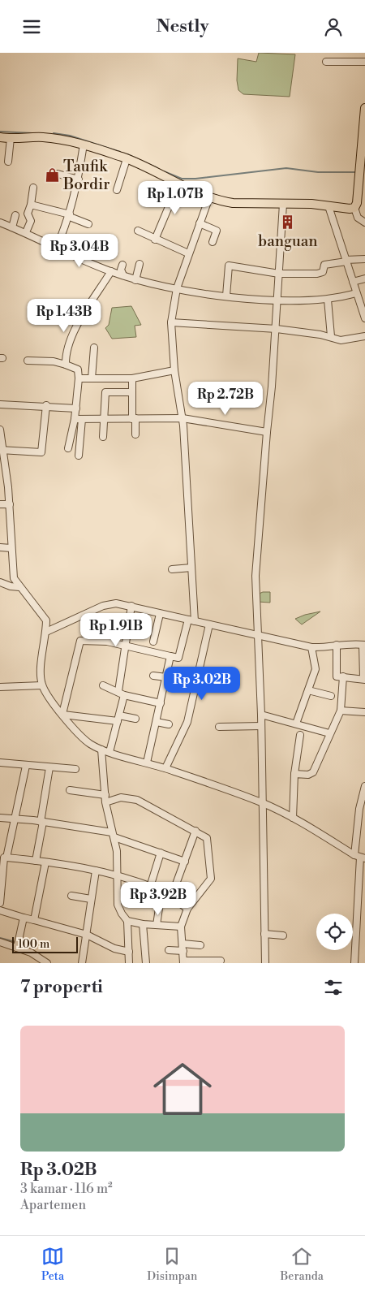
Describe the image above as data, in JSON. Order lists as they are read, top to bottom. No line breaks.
{"places":{"shop":["Taufik Bordir"],"building":["banguan"]},"scale_bar":"100 m","page":{"header":"Nestly","price":["Rp 1.07B","Rp 3.04B","Rp 1.43B","Rp 2.72B","Rp 1.91B","Rp 3.02B","Rp 3.92B"],"scale":"100 m","heading":"7 properti","list":[{"name":"Rp 3.02B","note":"3 kamar · 116 m² · Apartemen"}],"tabs":["Peta","Disimpan","Beranda"]}}
